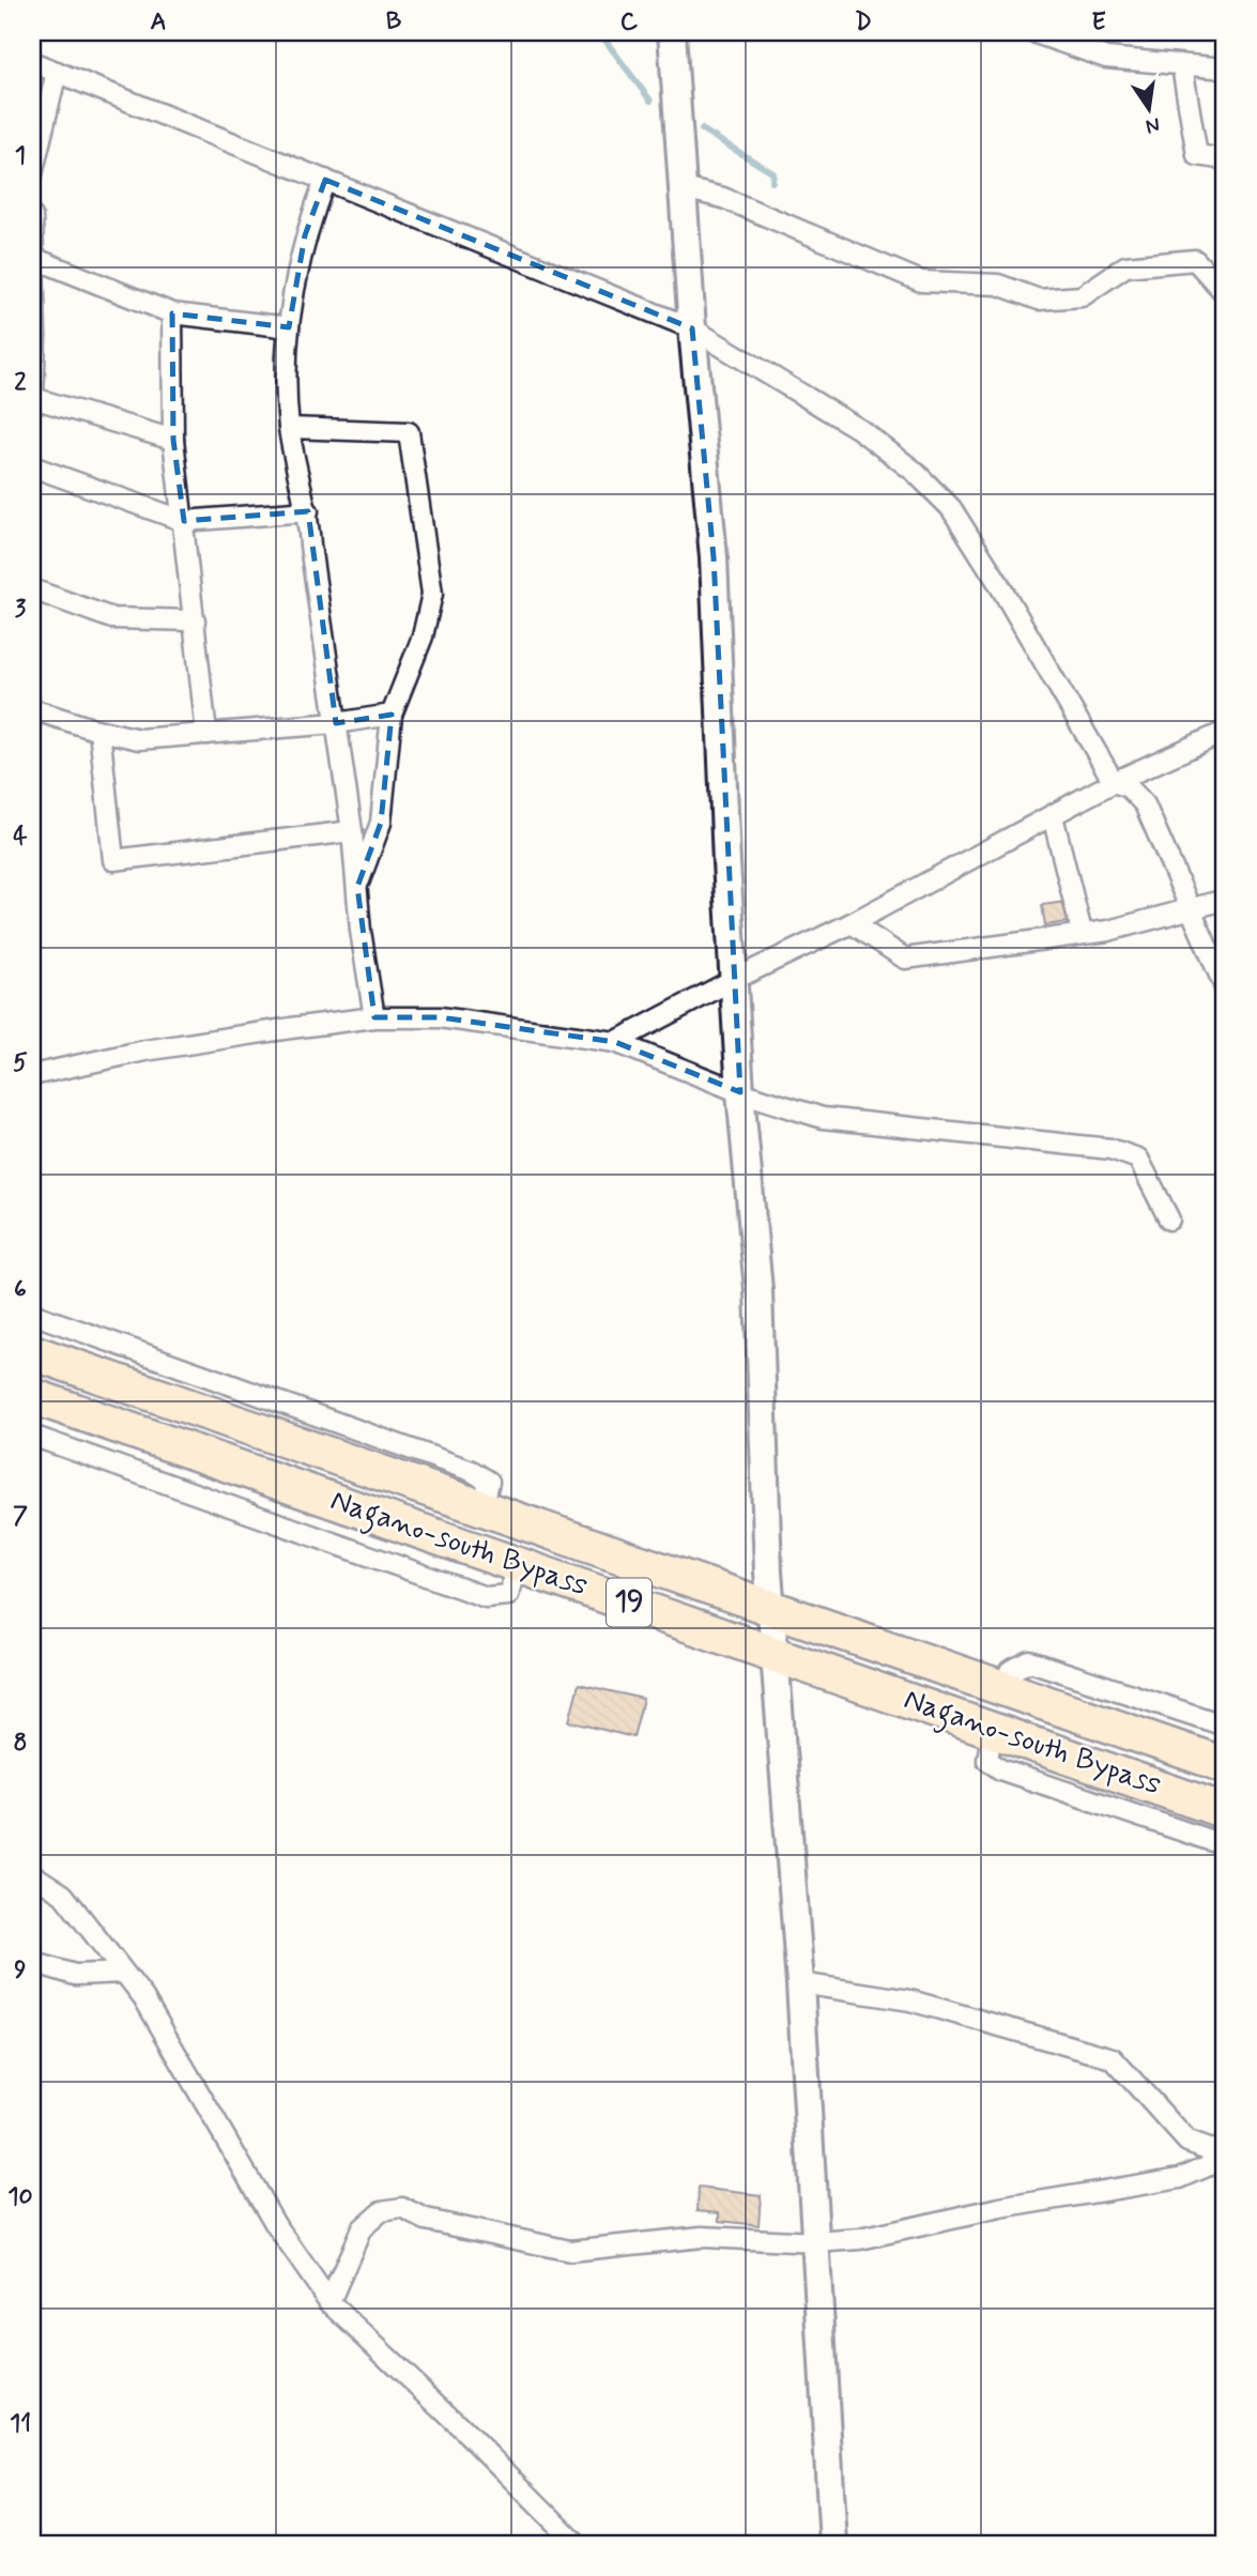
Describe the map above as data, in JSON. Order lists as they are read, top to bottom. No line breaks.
{"streets":{"highway":["Nagano-south Bypass","19"]},"north":"bottom","grid":{"columns":["A","B","C","D","E"],"rows":["1","2","3","4","5","6","7","8","9","10","11"]}}
